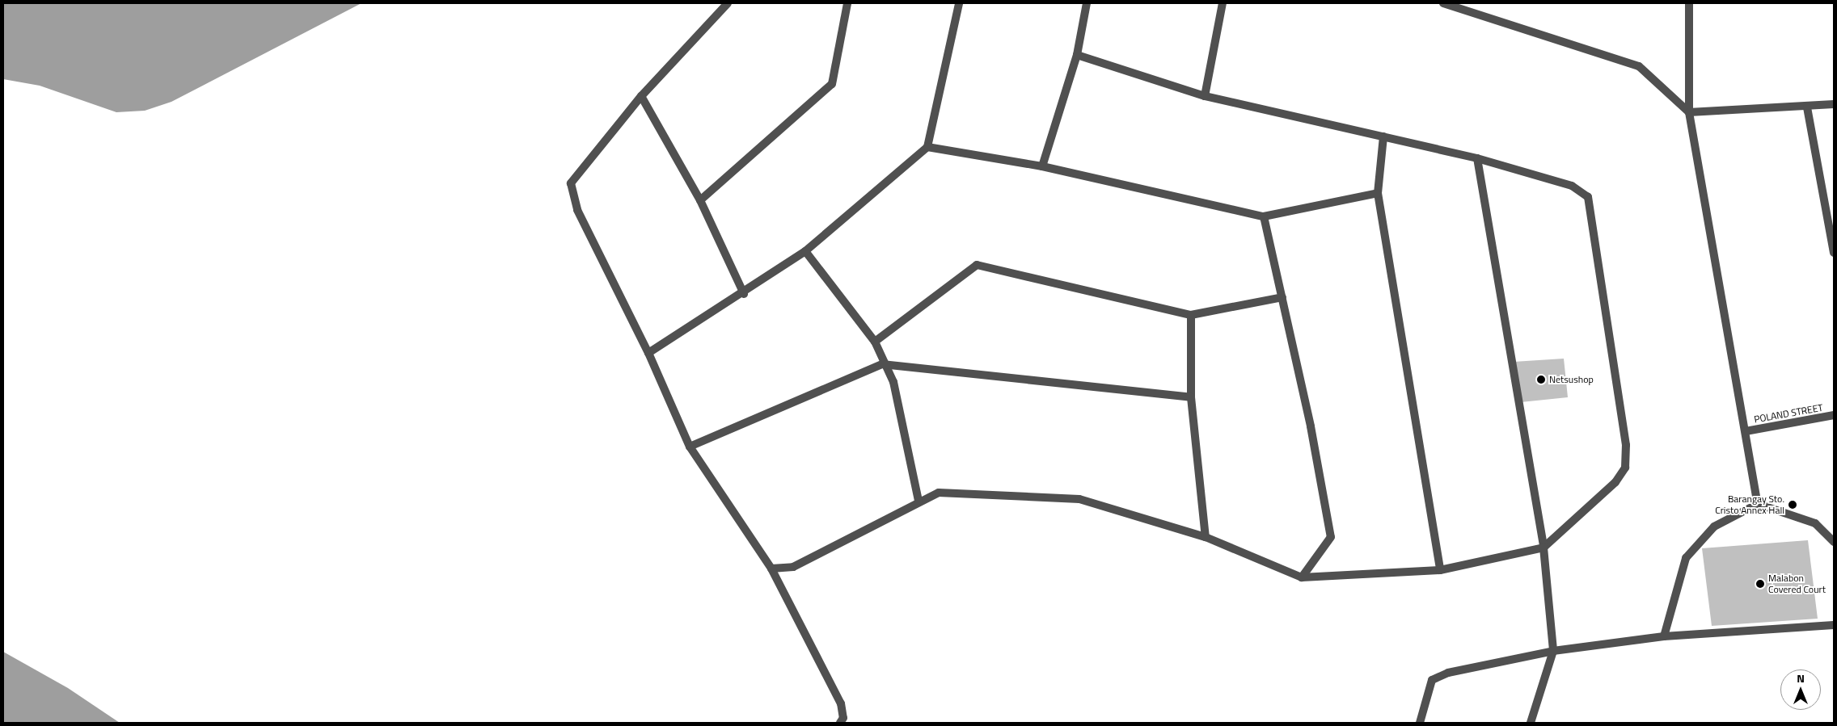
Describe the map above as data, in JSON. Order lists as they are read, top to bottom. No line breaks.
{"streets":{"street":["POLAND STREET"]},"places":["Netsushop","Barangay Sto. Cristo Annex Hall","Malabon Covered Court"],"north":"top"}
